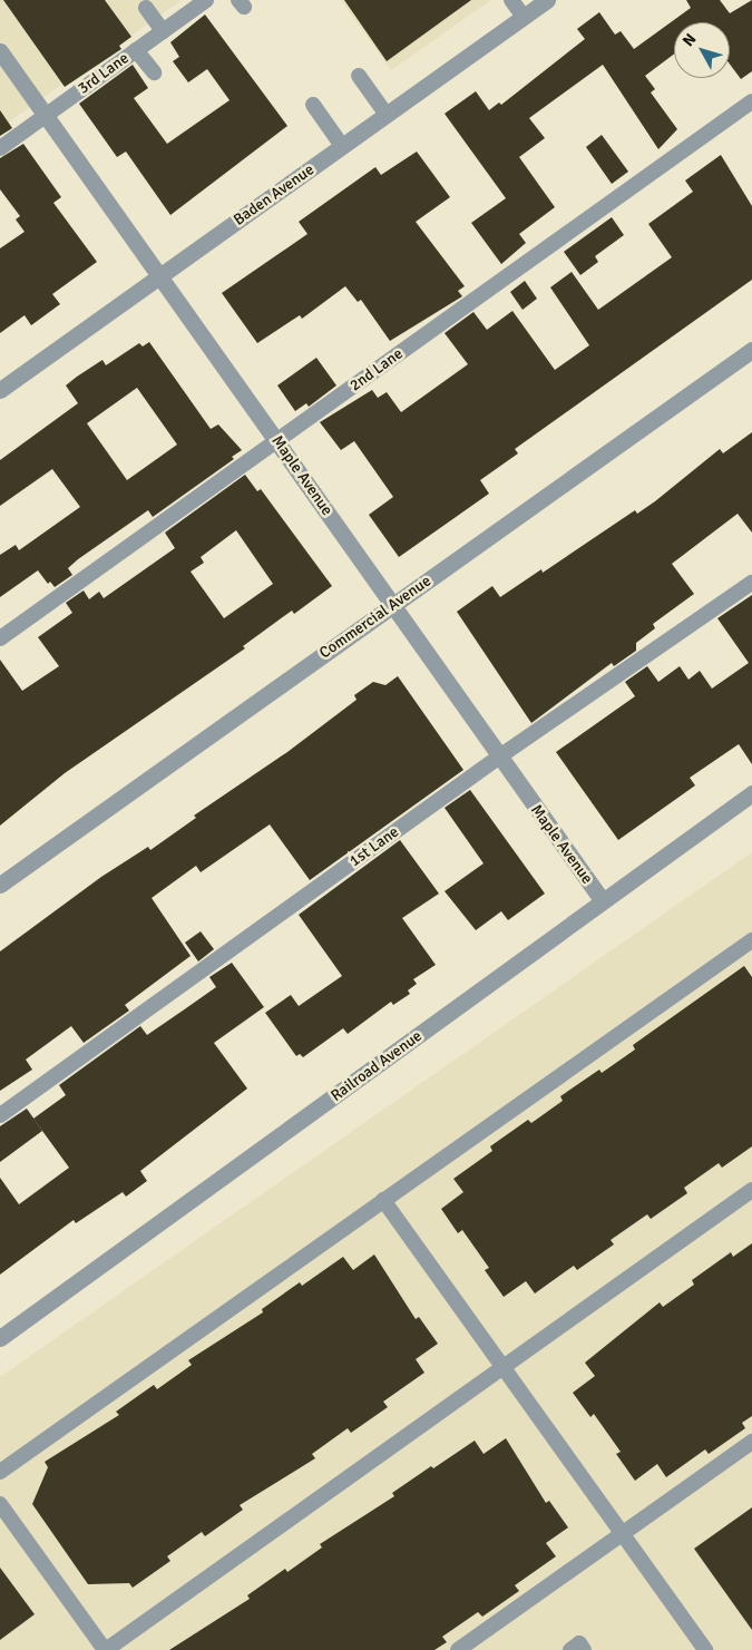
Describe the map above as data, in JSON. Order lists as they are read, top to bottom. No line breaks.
{"streets":{"street":["Baden Avenue","Maple Avenue","Commercial Avenue","Railroad Avenue"],"lane":["3rd Lane","2nd Lane","1st Lane"]},"crossings":[["3rd Lane","Maple Avenue"],["Baden Avenue","Maple Avenue"],["2nd Lane","Maple Avenue"],["Maple Avenue","Commercial Avenue"],["Maple Avenue","1st Lane"],["Maple Avenue","Railroad Avenue"]],"north":"top left"}
